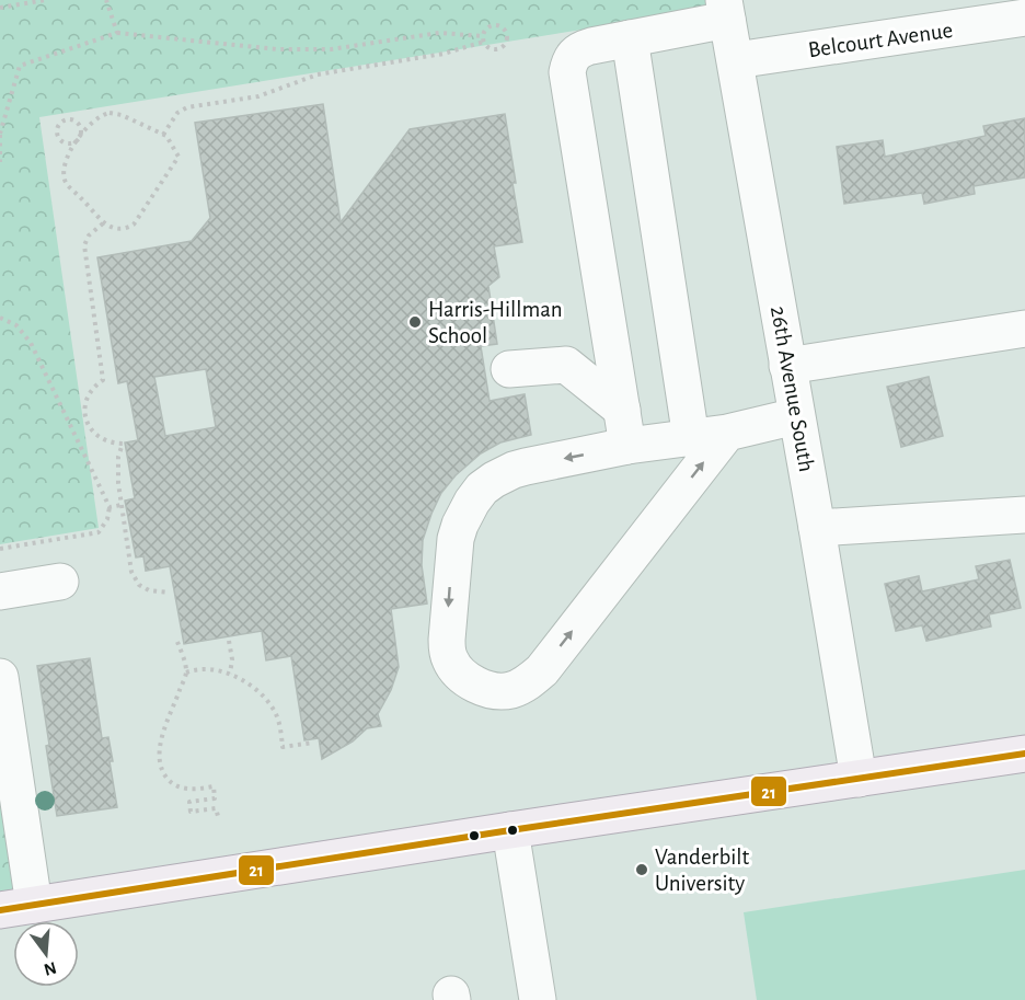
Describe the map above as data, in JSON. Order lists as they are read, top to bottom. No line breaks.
{"streets":{"street":["Belcourt Avenue","26th Avenue South"]},"crossings":[["Belcourt Avenue","26th Avenue South"]],"places":["Harris-Hillman School","Vanderbilt University"],"lines":["transit line 21"],"north":"bottom"}
